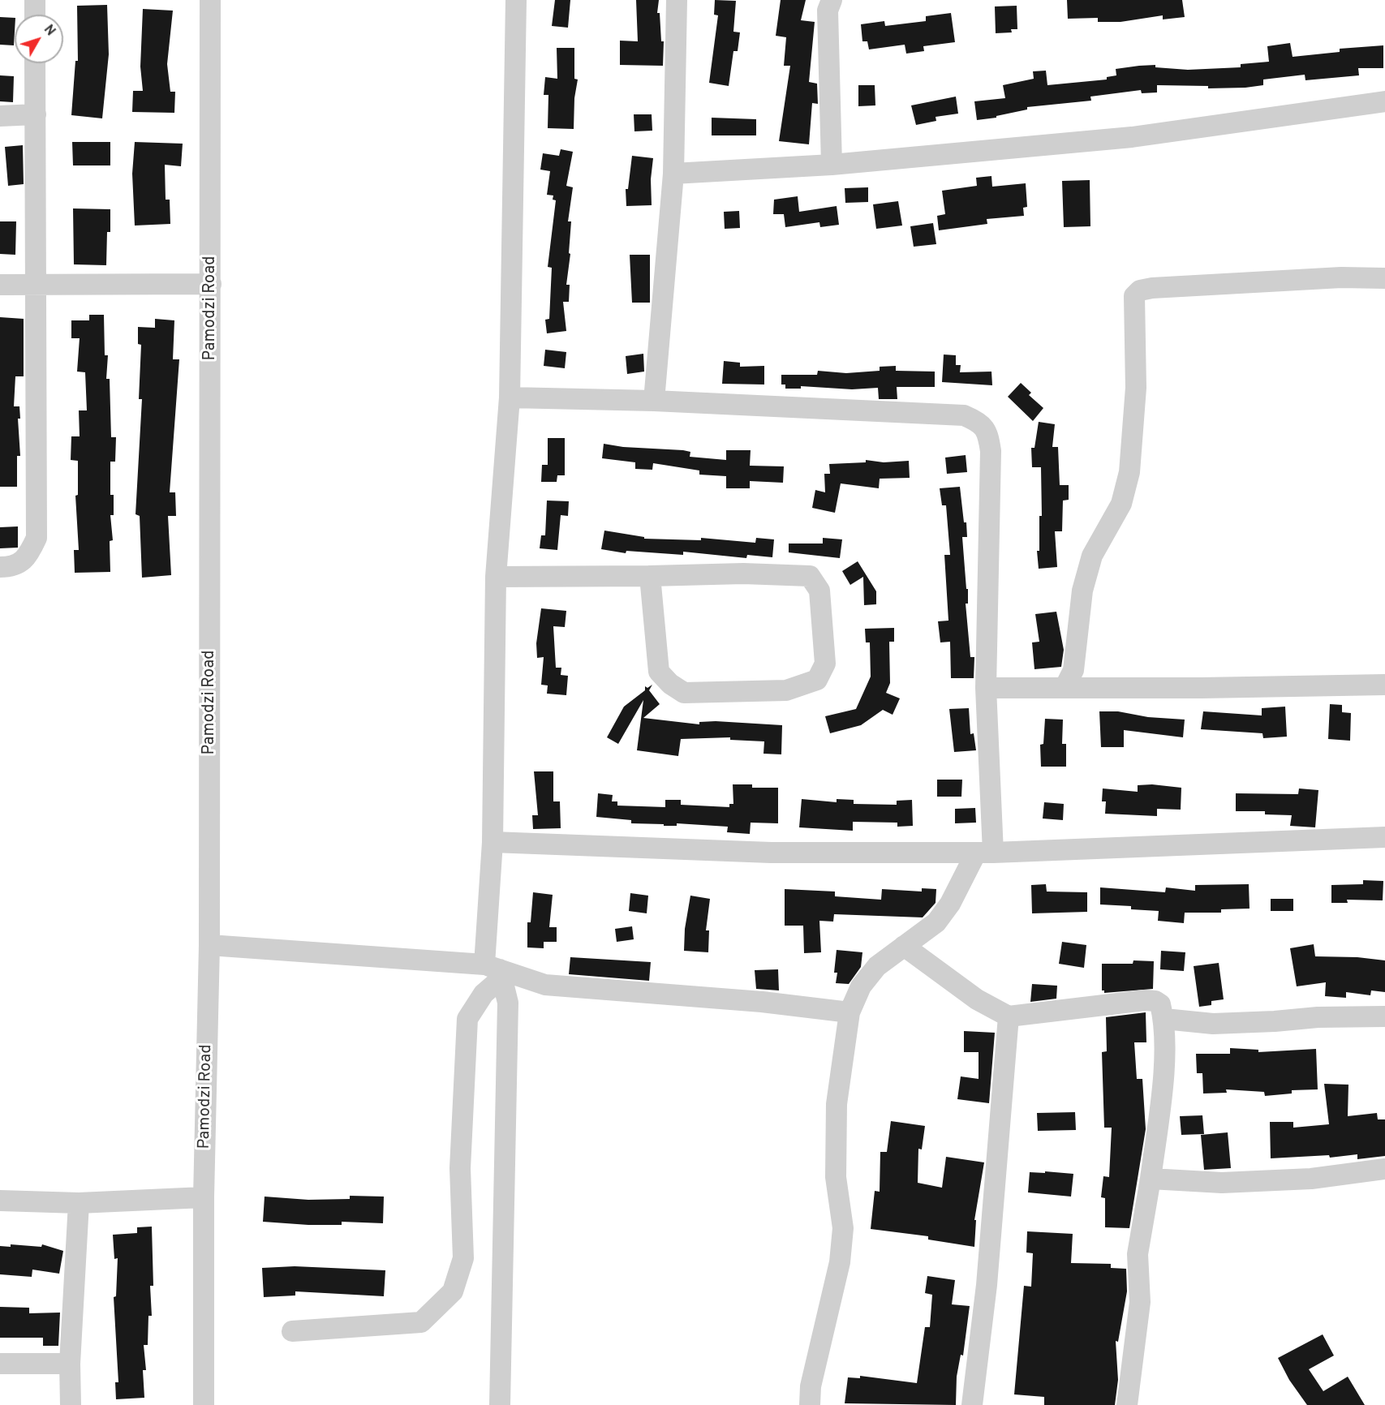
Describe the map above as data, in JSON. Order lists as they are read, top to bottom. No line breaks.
{"streets":{"street":["Pamodzi Road"]},"north":"top right"}
